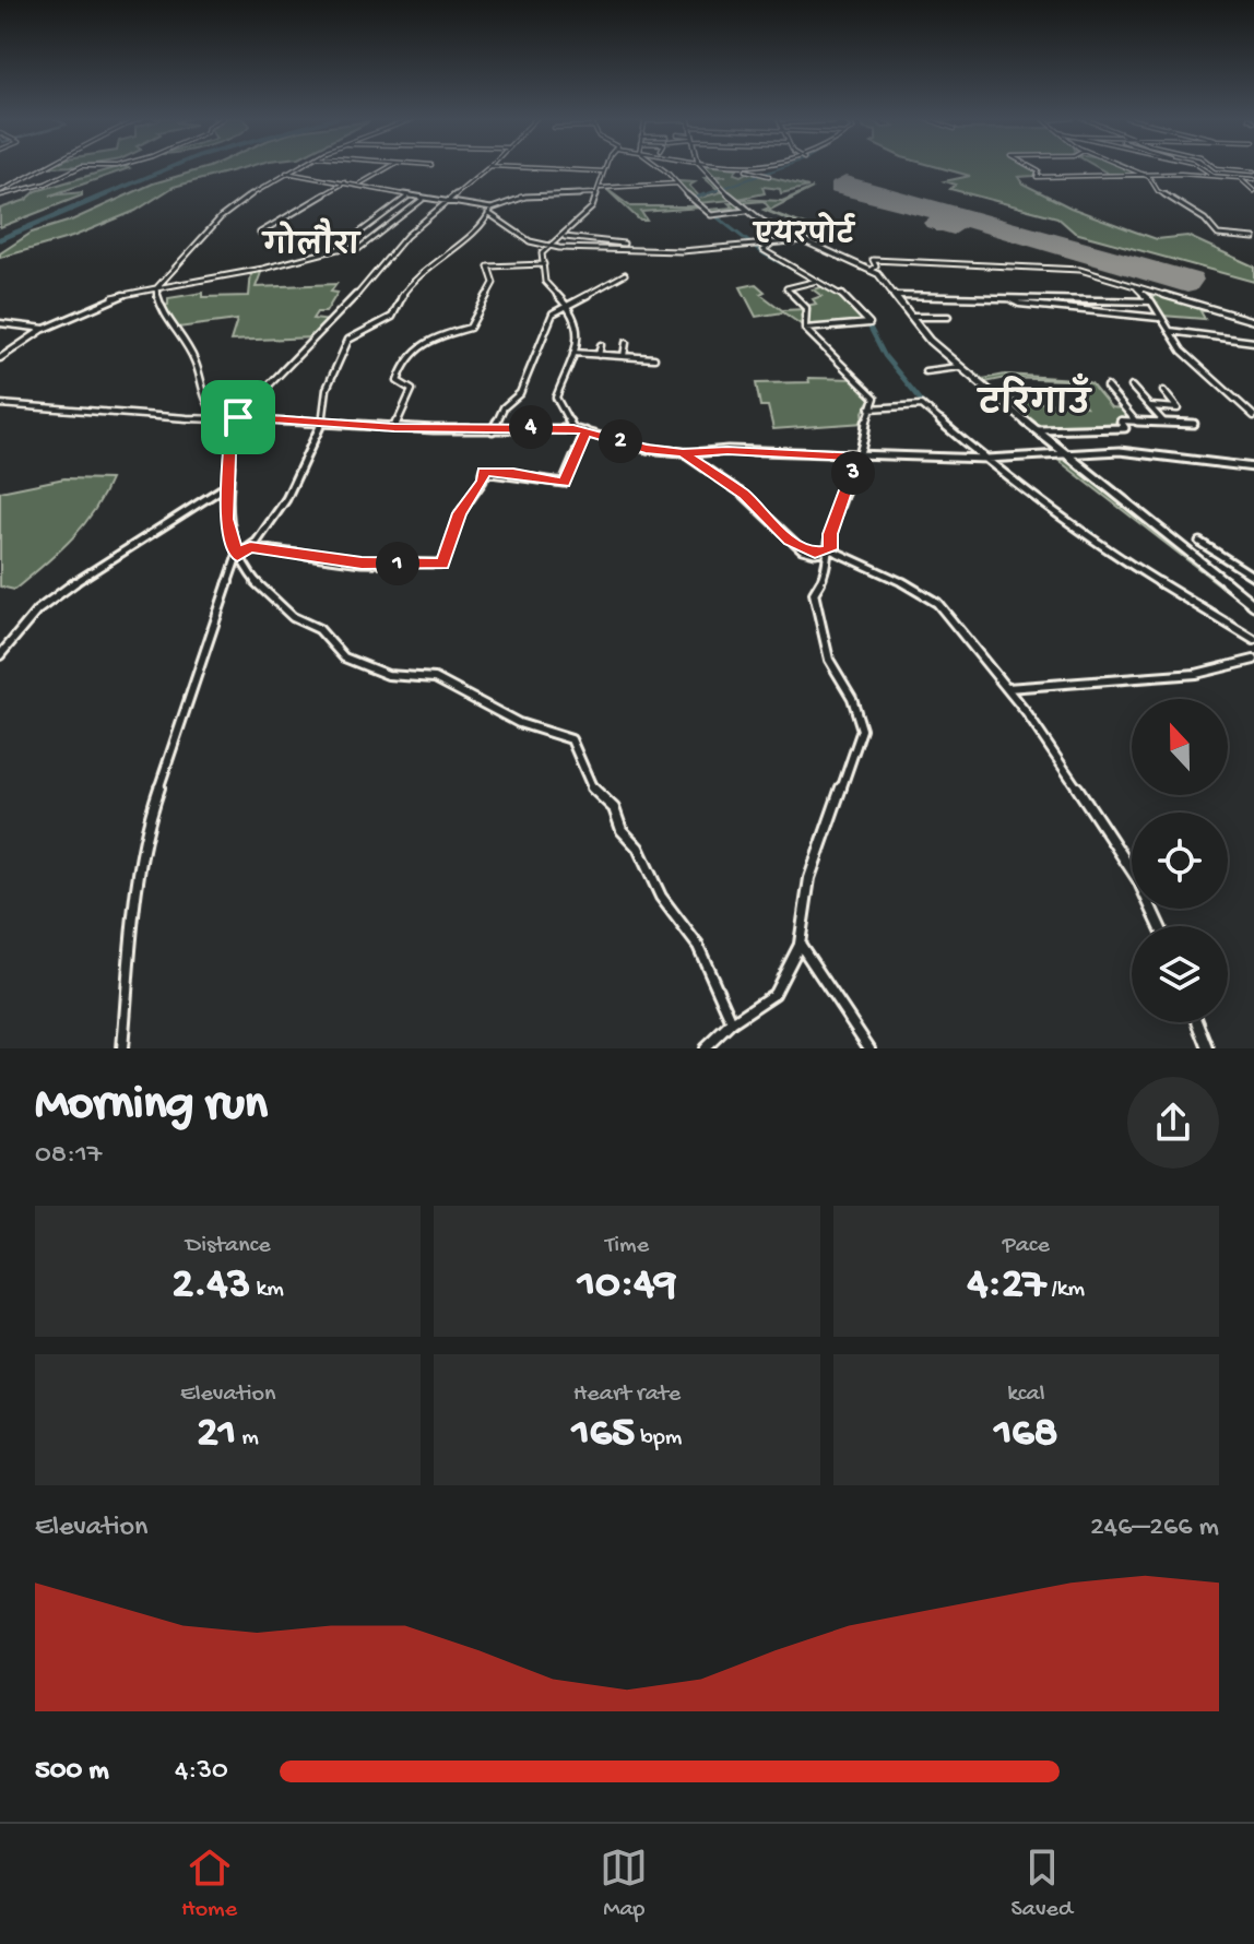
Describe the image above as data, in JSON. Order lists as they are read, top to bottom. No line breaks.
{"districts":["एयरपोर्ट","गोलौरा","टरिगाउँ"],"north":"top","page":{"pins":["4","2","3","1"],"heading":["Morning run","08:17"],"stats":[["Distance","2.43 km"],["Time","10:49"],["Pace","4:27 /km"],["Elevation","21 m"],["Heart rate","165 bpm"],["kcal","168"]],"chart":["Elevation","246–266 m"],"list":[{"name":"500 m","note":"4:30"}],"tabs":["Home","Map","Saved"]}}
